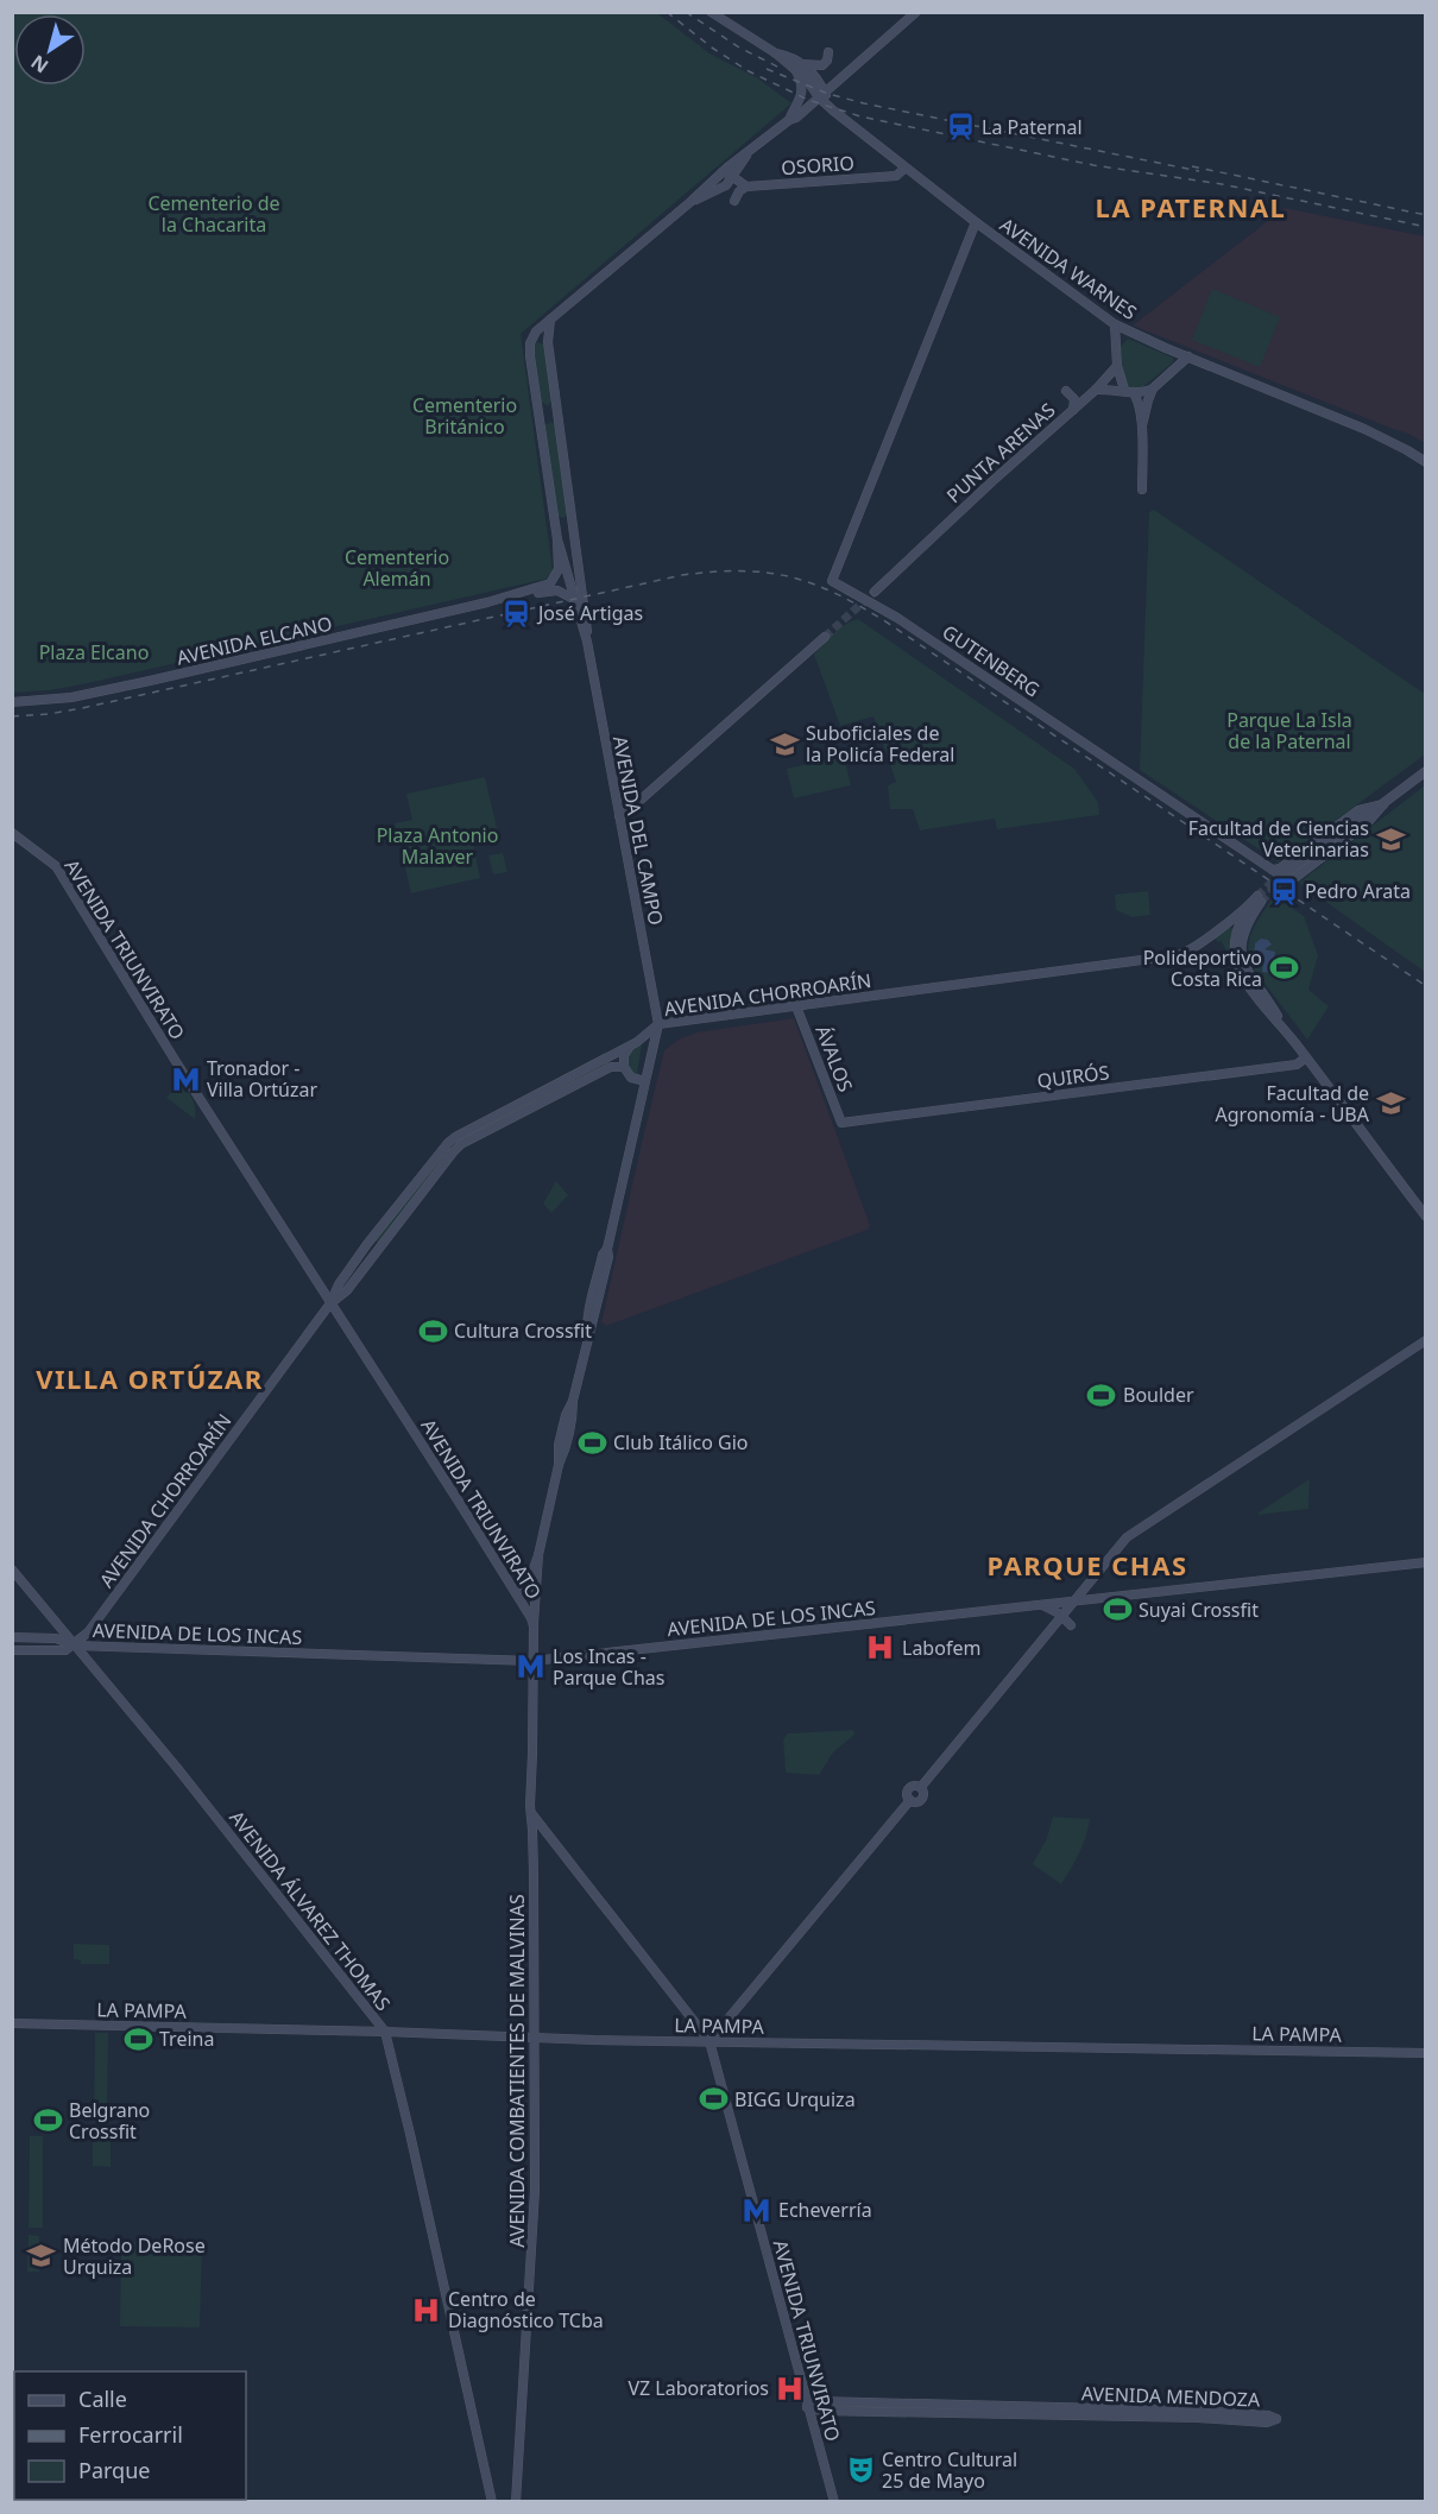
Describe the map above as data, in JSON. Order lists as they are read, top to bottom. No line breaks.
{"streets":{"main road":["OSORIO","AVENIDA WARNES","PUNTA ARENAS","AVENIDA ELCANO","GUTENBERG","AVENIDA DEL CAMPO","AVENIDA TRIUNVIRATO","AVENIDA CHORROARÍN","ÁVALOS","QUIRÓS","AVENIDA DE LOS INCAS","AVENIDA ÁLVAREZ THOMAS","LA PAMPA","AVENIDA COMBATIENTES DE MALVINAS","AVENIDA MENDOZA"]},"crossings":[["OSORIO","AVENIDA WARNES"],["AVENIDA WARNES","GUTENBERG"],["AVENIDA ELCANO","AVENIDA DEL CAMPO"],["AVENIDA DEL CAMPO","AVENIDA CHORROARÍN"],["AVENIDA TRIUNVIRATO","AVENIDA CHORROARÍN"],["AVENIDA TRIUNVIRATO","AVENIDA DE LOS INCAS"],["AVENIDA TRIUNVIRATO","LA PAMPA"],["AVENIDA TRIUNVIRATO","AVENIDA COMBATIENTES DE MALVINAS"],["AVENIDA TRIUNVIRATO","AVENIDA MENDOZA"],["AVENIDA CHORROARÍN","ÁVALOS"],["AVENIDA CHORROARÍN","QUIRÓS"],["AVENIDA CHORROARÍN","AVENIDA DE LOS INCAS"],["AVENIDA CHORROARÍN","AVENIDA ÁLVAREZ THOMAS"],["ÁVALOS","QUIRÓS"],["AVENIDA DE LOS INCAS","AVENIDA ÁLVAREZ THOMAS"],["AVENIDA ÁLVAREZ THOMAS","LA PAMPA"],["LA PAMPA","AVENIDA COMBATIENTES DE MALVINAS"]],"districts":["LA PATERNAL","VILLA ORTÚZAR","PARQUE CHAS"],"parks":["Cementerio de la Chacarita","Cementerio Británico","Cementerio Alemán","Plaza Elcano","Parque La Isla de la Paternal","Plaza Antonio Malaver"],"places":{"station":["La Paternal","José Artigas","Pedro Arata"],"school or university":["Suboficiales de la Policía Federal","Facultad de Ciencias Veterinarias","Facultad de Agronomía - UBA","Método DeRose Urquiza"],"sports":["Polideportivo Costa Rica","Cultura Crossfit","Boulder","Club Itálico Gio","Suyai Crossfit","Treina","BIGG Urquiza","Belgrano Crossfit"],"metro station":["Tronador - Villa Ortúzar","Los Incas - Parque Chas","Echeverría"],"hospital":["Labofem","Centro de Diagnóstico TCba","VZ Laboratorios"],"theatre":["Centro Cultural 25 de Mayo"]},"legend":["Calle","Ferrocarril","Parque"],"north":"bottom left"}
